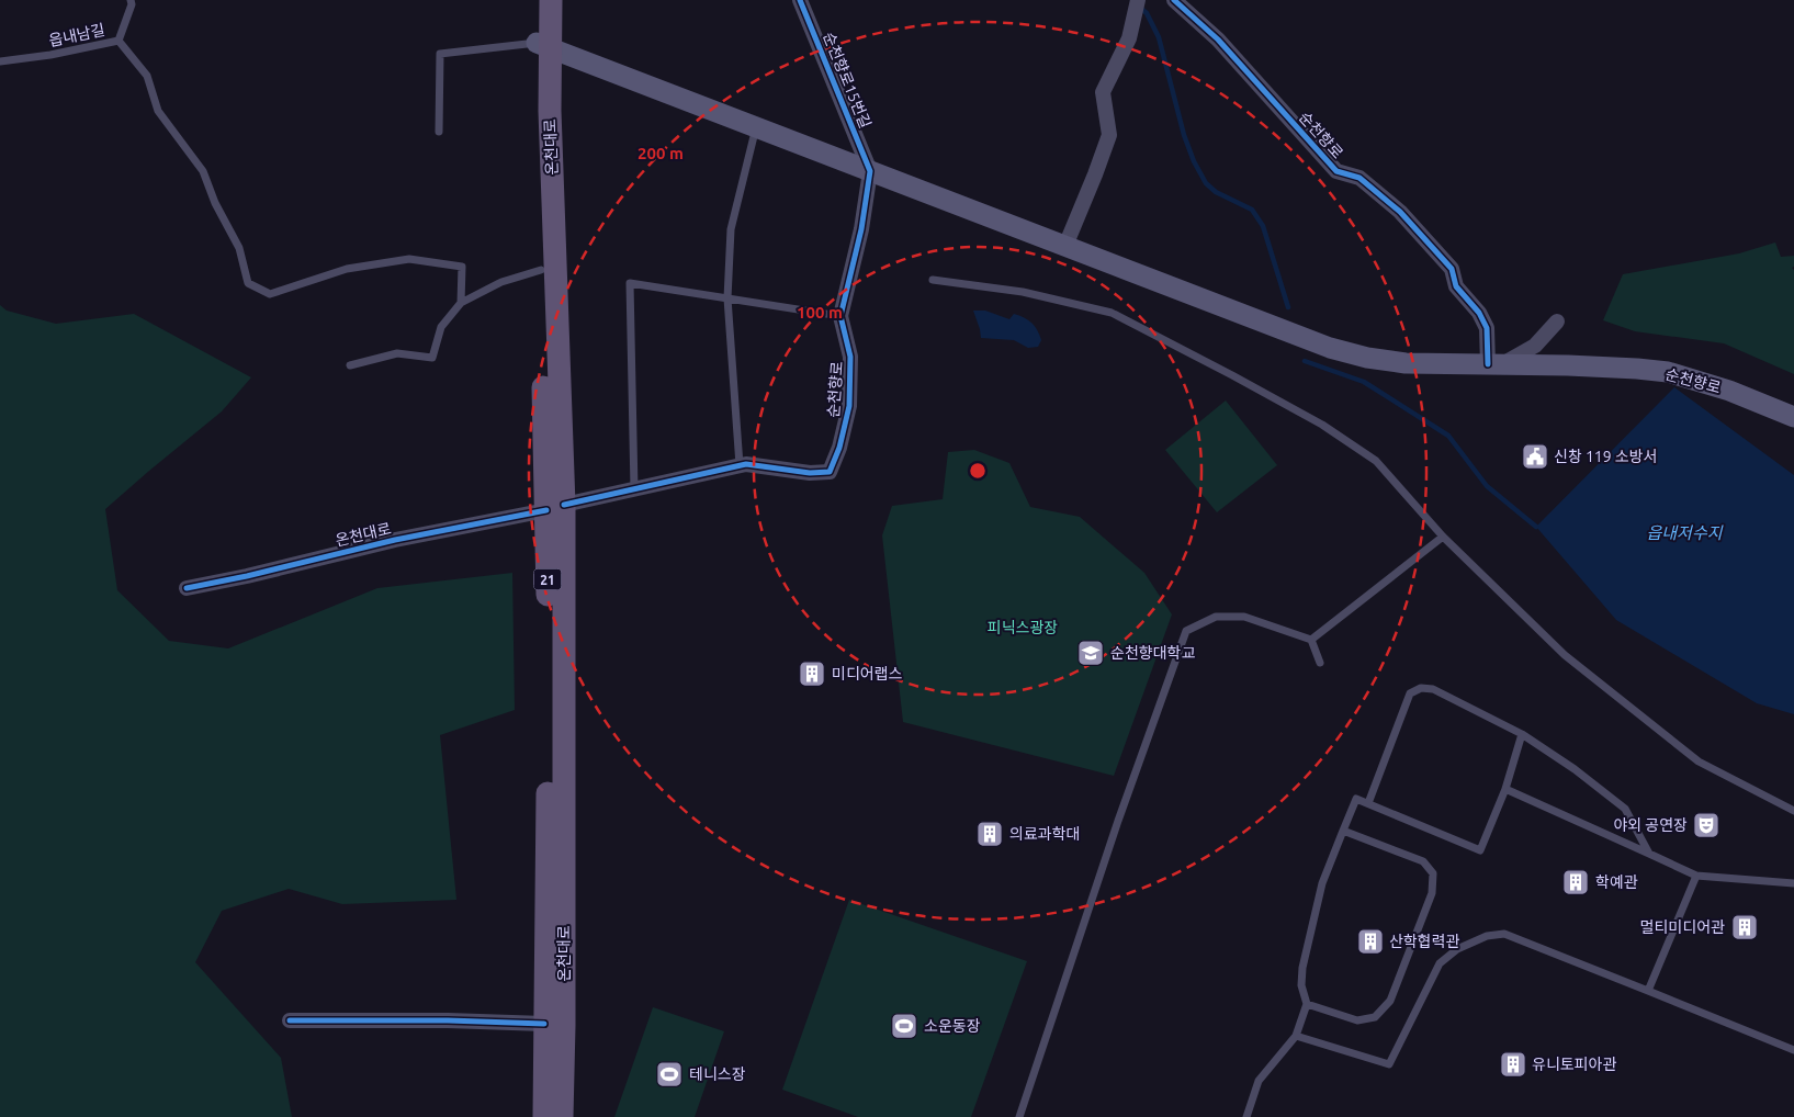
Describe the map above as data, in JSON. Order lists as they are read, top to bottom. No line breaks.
{"streets":{"main road":["순천향로","온천대로","21"],"street":["순천향로15번길"],"lane":["읍내남길"]},"crossings":[["순천향로15번길","순천향로"],["순천향로","온천대로"]],"water":["읍내저수지"],"parks":["피닉스광장"],"places":{"public building":["신창 119 소방서"],"school or university":["순천향대학교"],"building":["미디어랩스","의료과학대","학예관","멀티미디어관","산학협력관","유니토피아관"],"theatre":["야외 공연장"],"sports":["소운동장","테니스장"]},"rings":["200 m","100 m"]}
